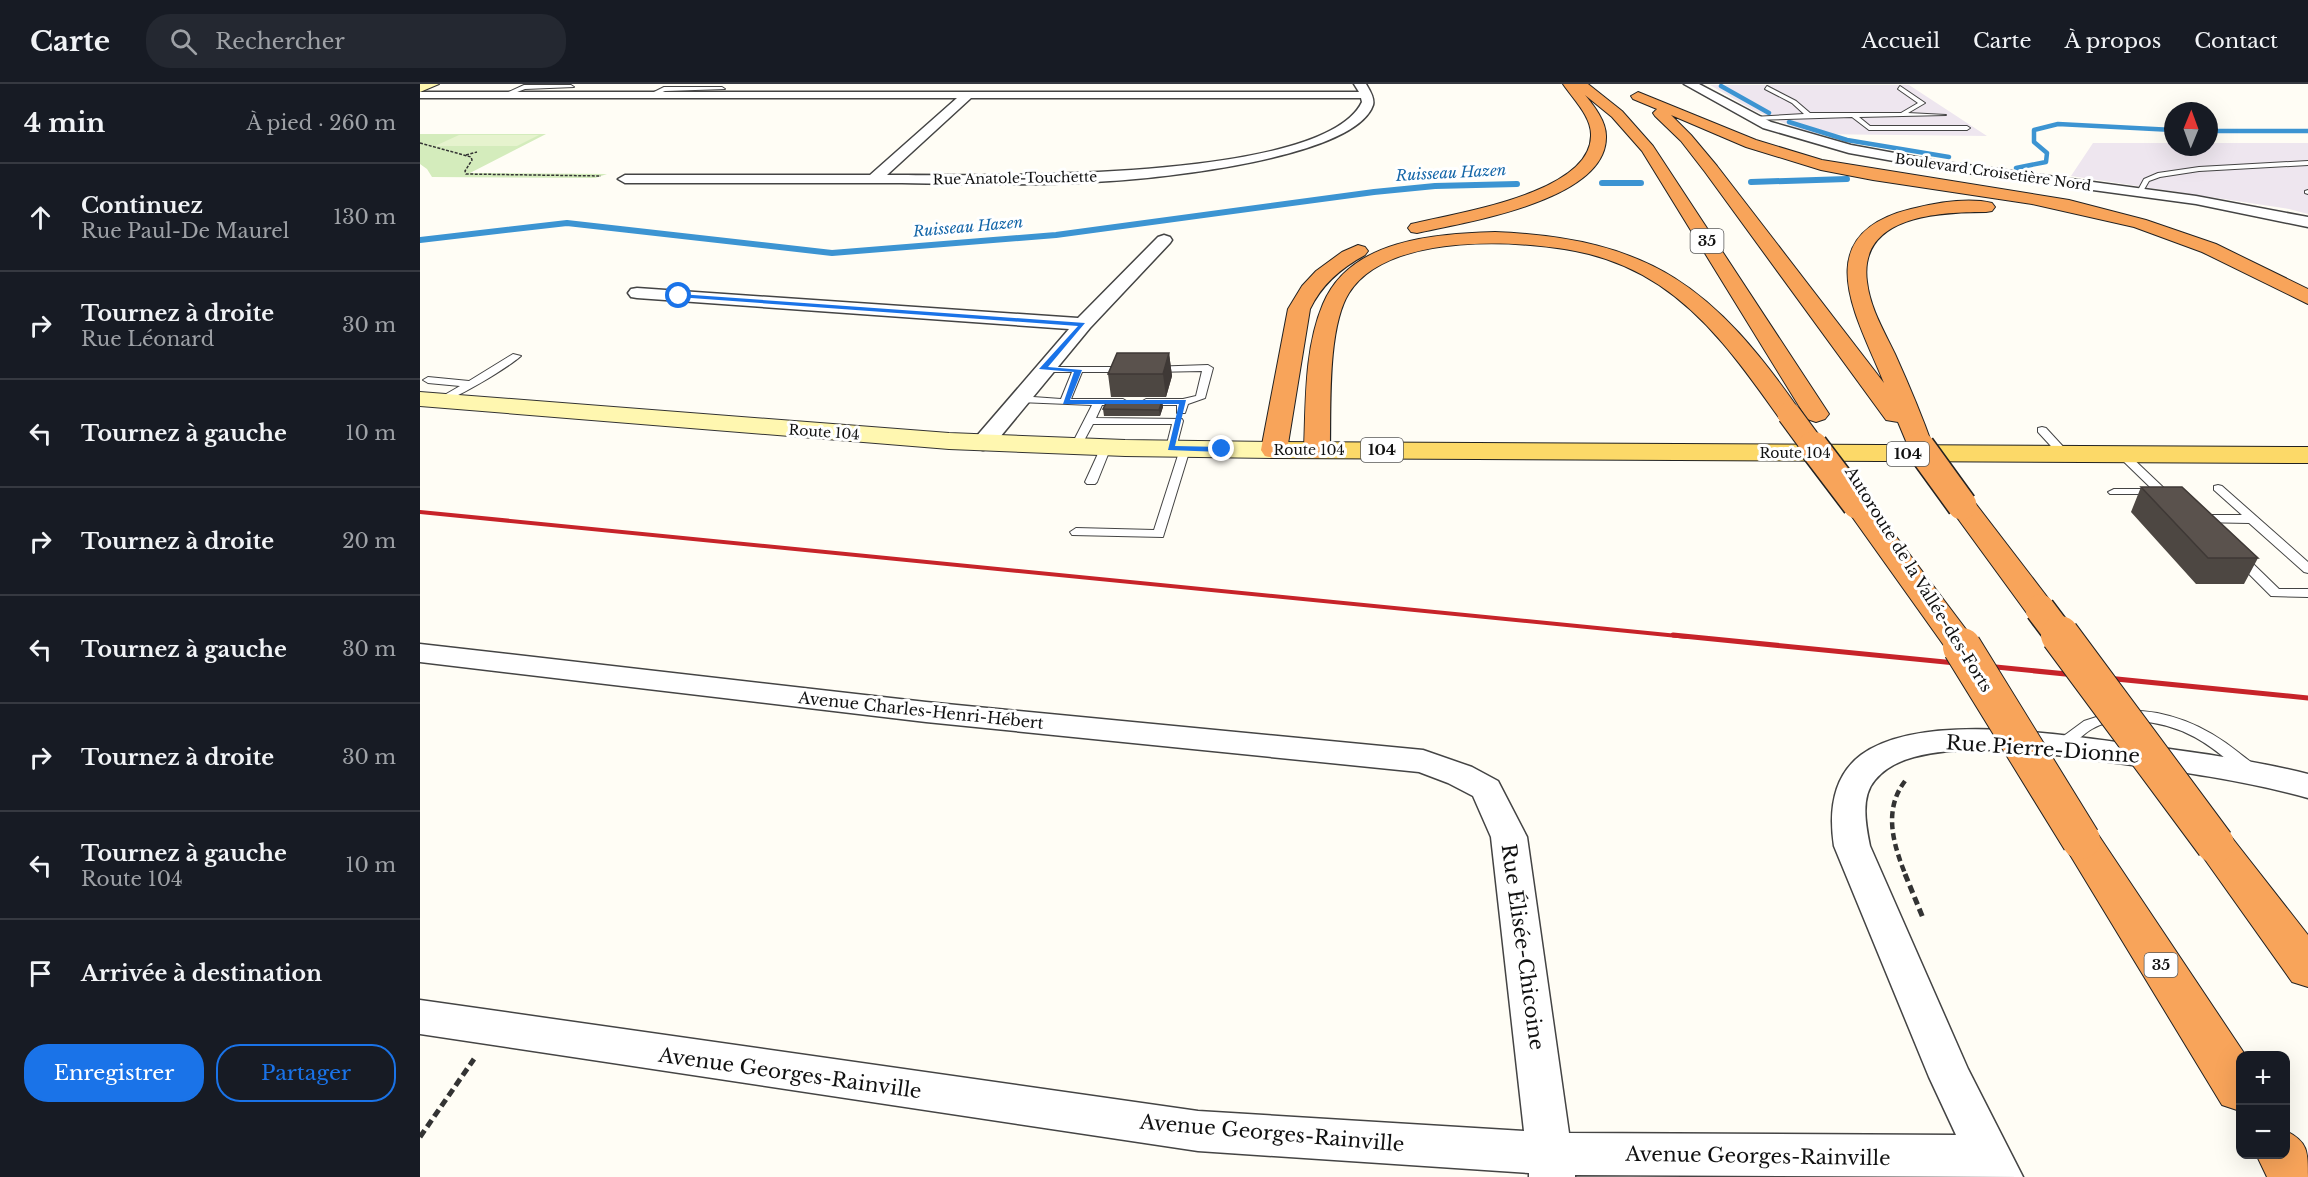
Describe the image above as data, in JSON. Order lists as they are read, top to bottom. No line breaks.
{"streets":{"highway":["35","Autoroute de la Vallée-des-Forts"],"main road":["Route 104","104"],"street":["Boulevard Croisetière Nord","Rue Anatole-Touchette","Avenue Charles-Henri-Hébert","Rue Pierre-Dionne","Rue Élisée-Chicoine","Avenue Georges-Rainville"]},"crossings":[["Avenue Charles-Henri-Hébert","Rue Élisée-Chicoine"],["Rue Pierre-Dionne","Avenue Georges-Rainville"],["Rue Élisée-Chicoine","Avenue Georges-Rainville"]],"water":["Ruisseau Hazen"],"north":"top","page":{"header":"Carte","search":"Rechercher","nav":["Accueil","Carte","À propos","Contact"],"heading":["4 min","À pied · 260 m"],"list":[["Continuez","Rue Paul-De Maurel","130 m"],["Tournez à droite","Rue Léonard","30 m"],["Tournez à gauche","10 m"],["Tournez à droite","20 m"],["Tournez à gauche","30 m"],["Tournez à droite","30 m"],["Tournez à gauche","Route 104","10 m"],"Arrivée à destination"],"buttons":["Enregistrer","Partager"],"map_buttons":["+","−"]}}
